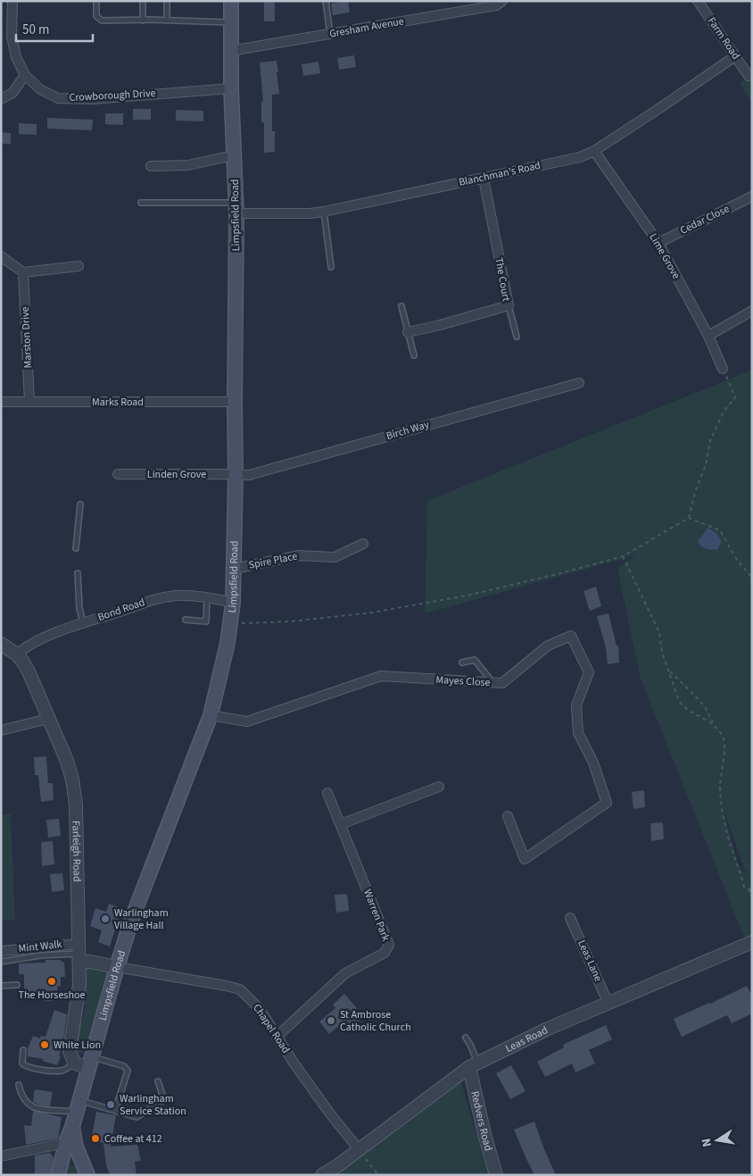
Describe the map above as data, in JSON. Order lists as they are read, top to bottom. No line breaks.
{"streets":{"main road":["Limpsfield Road"],"street":["Gresham Avenue","Farm Road","Crowborough Drive","Blanchman's Road","Cedar Close","Lime Grove","The Court","Marston Drive","Marks Road","Birch Way","Linden Grove","Spire Place","Bond Road","Mayes Close","Farleigh Road","Warren Park","Mint Walk","Leas Lane","Chapel Road","Leas Road","Redvers Road"]},"crossings":[["Gresham Avenue","Limpsfield Road"],["Farm Road","Blanchman's Road"],["Crowborough Drive","Limpsfield Road"],["Blanchman's Road","Limpsfield Road"],["Blanchman's Road","Lime Grove"],["Blanchman's Road","The Court"],["Limpsfield Road","Marks Road"],["Limpsfield Road","Birch Way"],["Limpsfield Road","Linden Grove"],["Limpsfield Road","Spire Place"],["Limpsfield Road","Bond Road"],["Limpsfield Road","Mayes Close"],["Limpsfield Road","Chapel Road"],["Cedar Close","Lime Grove"],["Marston Drive","Marks Road"],["Birch Way","Linden Grove"],["Bond Road","Farleigh Road"],["Farleigh Road","Mint Walk"],["Warren Park","Chapel Road"],["Leas Lane","Leas Road"],["Chapel Road","Leas Road"],["Leas Road","Redvers Road"]],"places":["Warlingham Village Hall","The Horseshoe","St Ambrose Catholic Church","White Lion","Warlingham Service Station","Coffee at 412"],"scale_bar":"50 m","north":"left"}
